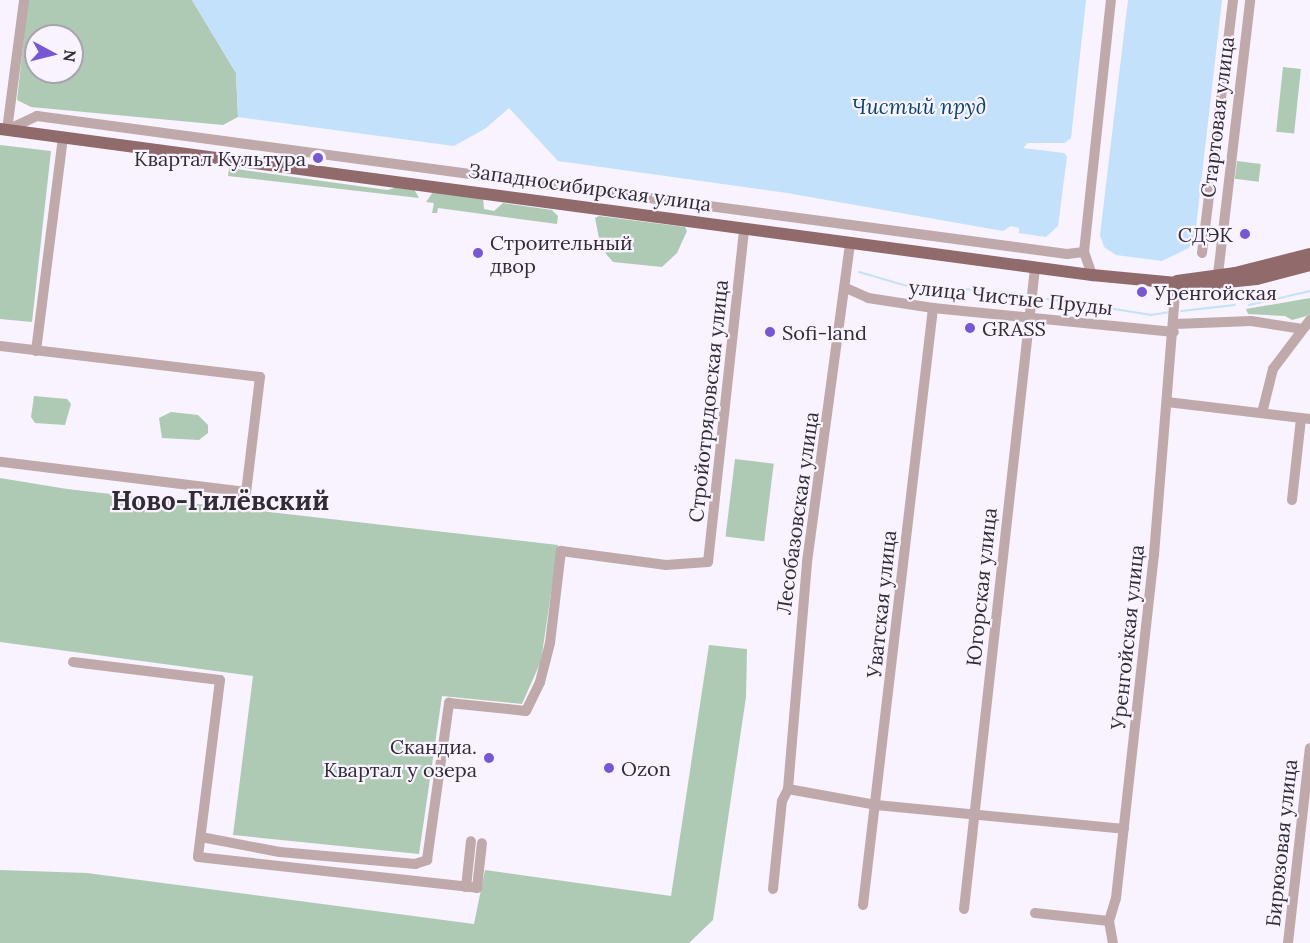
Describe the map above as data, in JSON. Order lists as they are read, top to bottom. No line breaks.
{"streets":{"main road":["Западносибирская улица"],"street":["Стартовая улица","улица Чистые Пруды","Стройотрядовская улица","Лесобазовская улица","Югорская улица","Уватская улица","Уренгойская улица","Бирюзовая улица"]},"crossings":[["Стартовая улица","Западносибирская улица"],["Западносибирская улица","Стройотрядовская улица"],["Западносибирская улица","Лесобазовская улица"],["Западносибирская улица","Югорская улица"],["Западносибирская улица","Уренгойская улица"],["улица Чистые Пруды","Лесобазовская улица"],["улица Чистые Пруды","Югорская улица"],["улица Чистые Пруды","Уватская улица"],["улица Чистые Пруды","Уренгойская улица"]],"districts":["Ново-Гилёвский"],"water":["Чистый пруд"],"places":["Квартал Культура","СДЭК","Строительный двор","Уренгойская","GRASS","Sofi-land","Скандиа. Квартал у озера","Ozon"],"north":"right"}
